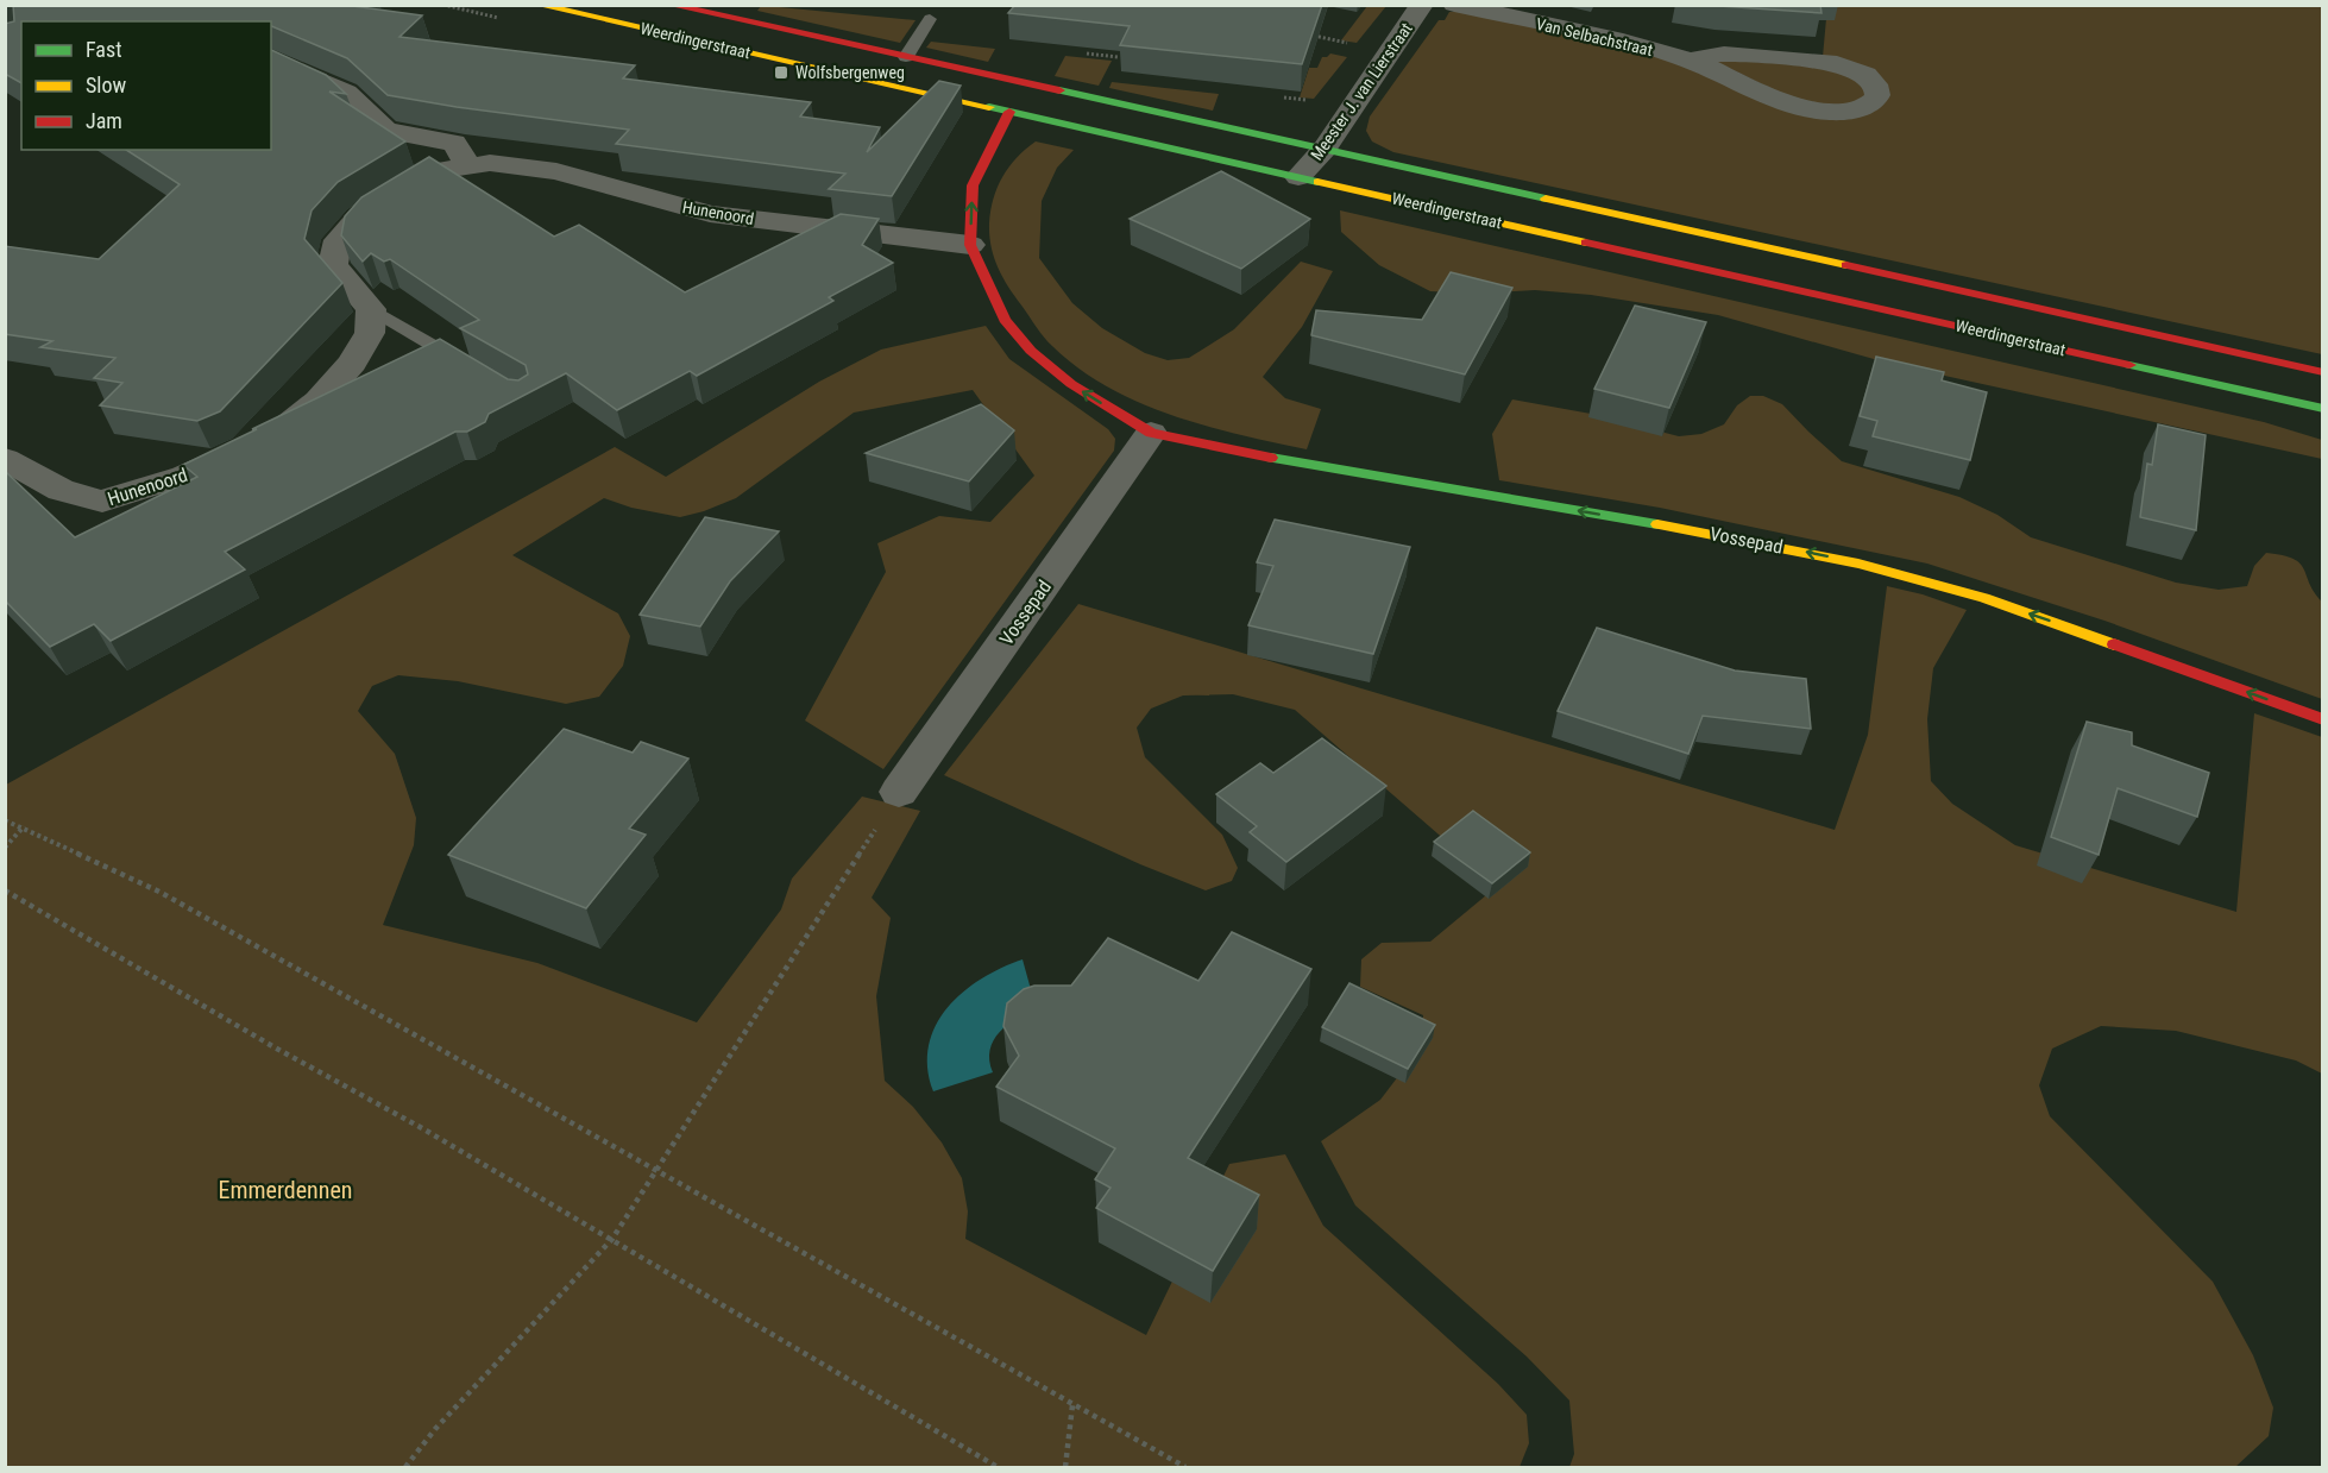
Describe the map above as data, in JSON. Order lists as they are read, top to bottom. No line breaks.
{"streets":{"street":["Van Selbachstraat","Weerdingerstraat","Meester J. van Lierstraat","Hunenoord","Vossepad"]},"crossings":[["Weerdingerstraat","Meester J. van Lierstraat"],["Weerdingerstraat","Vossepad"],["Hunenoord","Vossepad"]],"one_way":["Vossepad"],"parks":["Emmerdennen"],"places":{"transit":["Wolfsbergenweg"]},"legend":["Fast","Slow","Jam"]}
